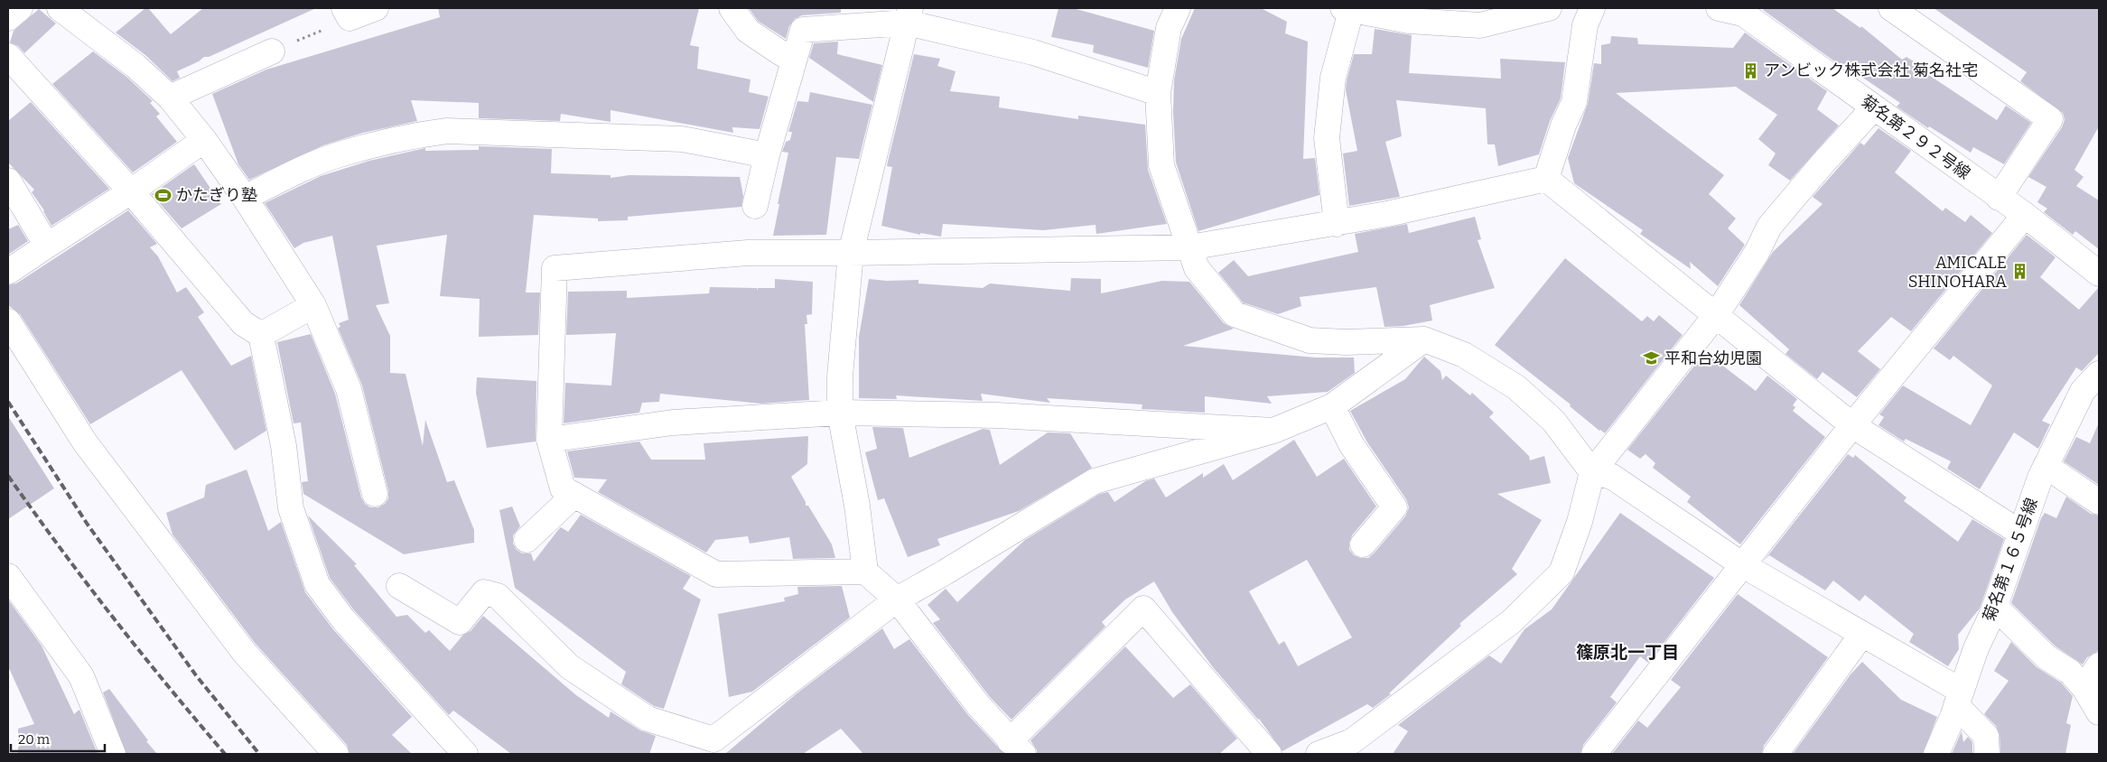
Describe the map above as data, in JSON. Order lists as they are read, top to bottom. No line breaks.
{"streets":{"street":["菊名第２９２号線","菊名第１６５号線"]},"districts":["篠原北一丁目"],"places":{"building":["アンビック株式会社 菊名社宅","AMICALE SHINOHARA"],"sports":["かたぎり塾"],"school or university":["平和台幼児園"]},"scale_bar":"20 m"}
